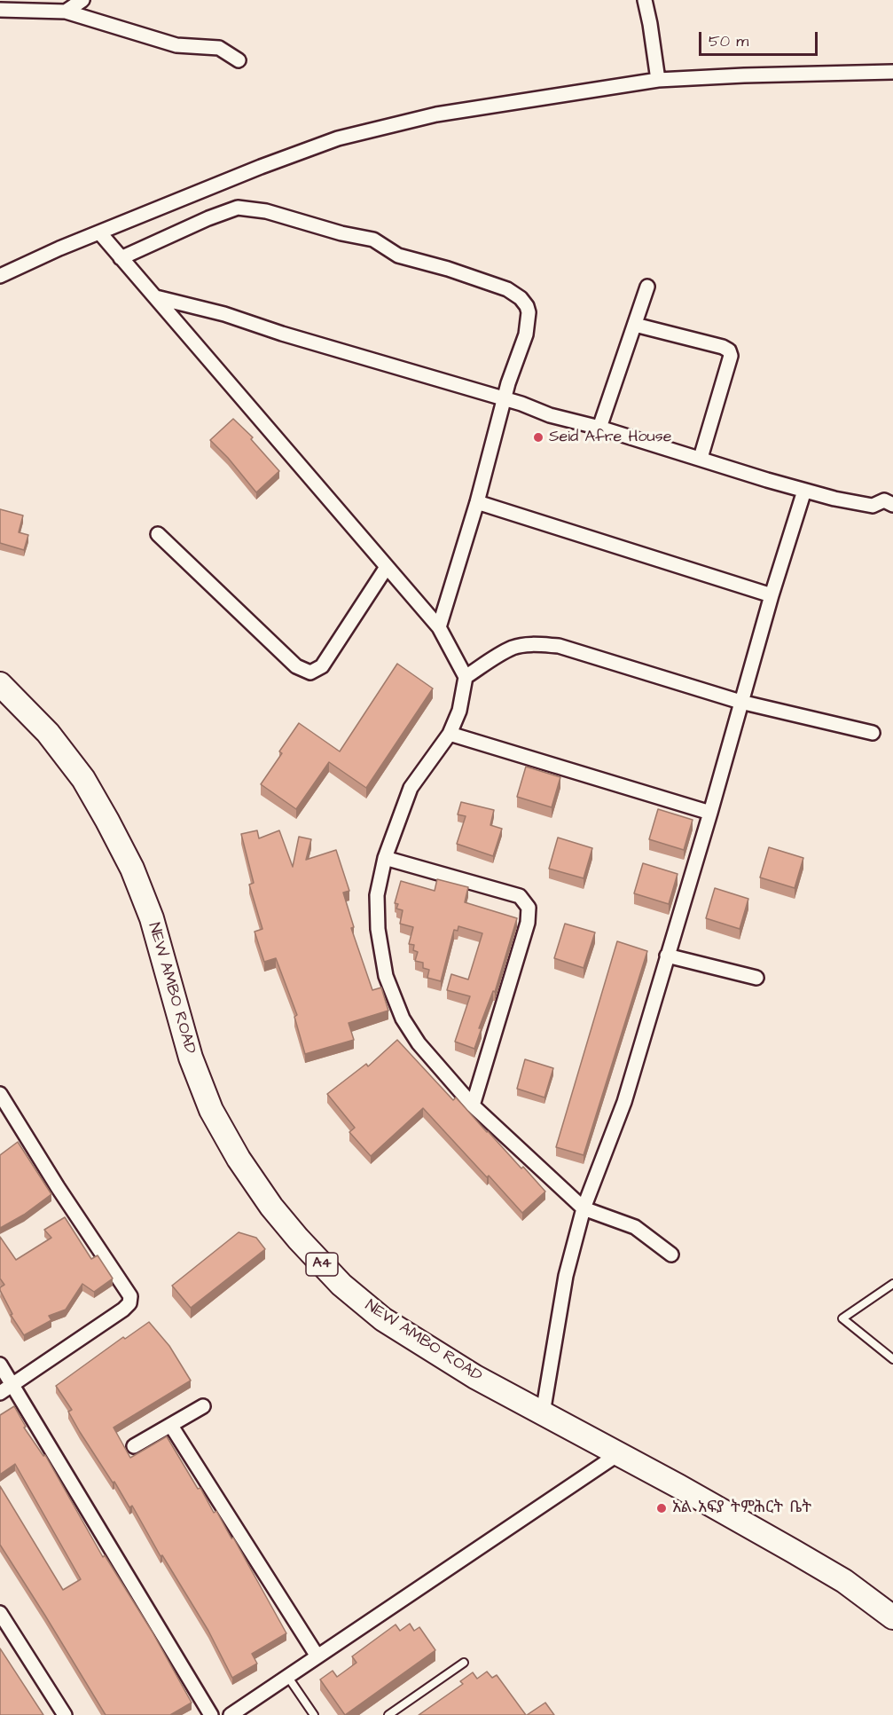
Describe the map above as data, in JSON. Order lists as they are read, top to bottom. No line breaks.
{"streets":{"main road":["NEW AMBO ROAD","A4"]},"places":["Seid Afre House","አል አፍያ ትምሕርት ቤት"],"scale_bar":"50 m"}
